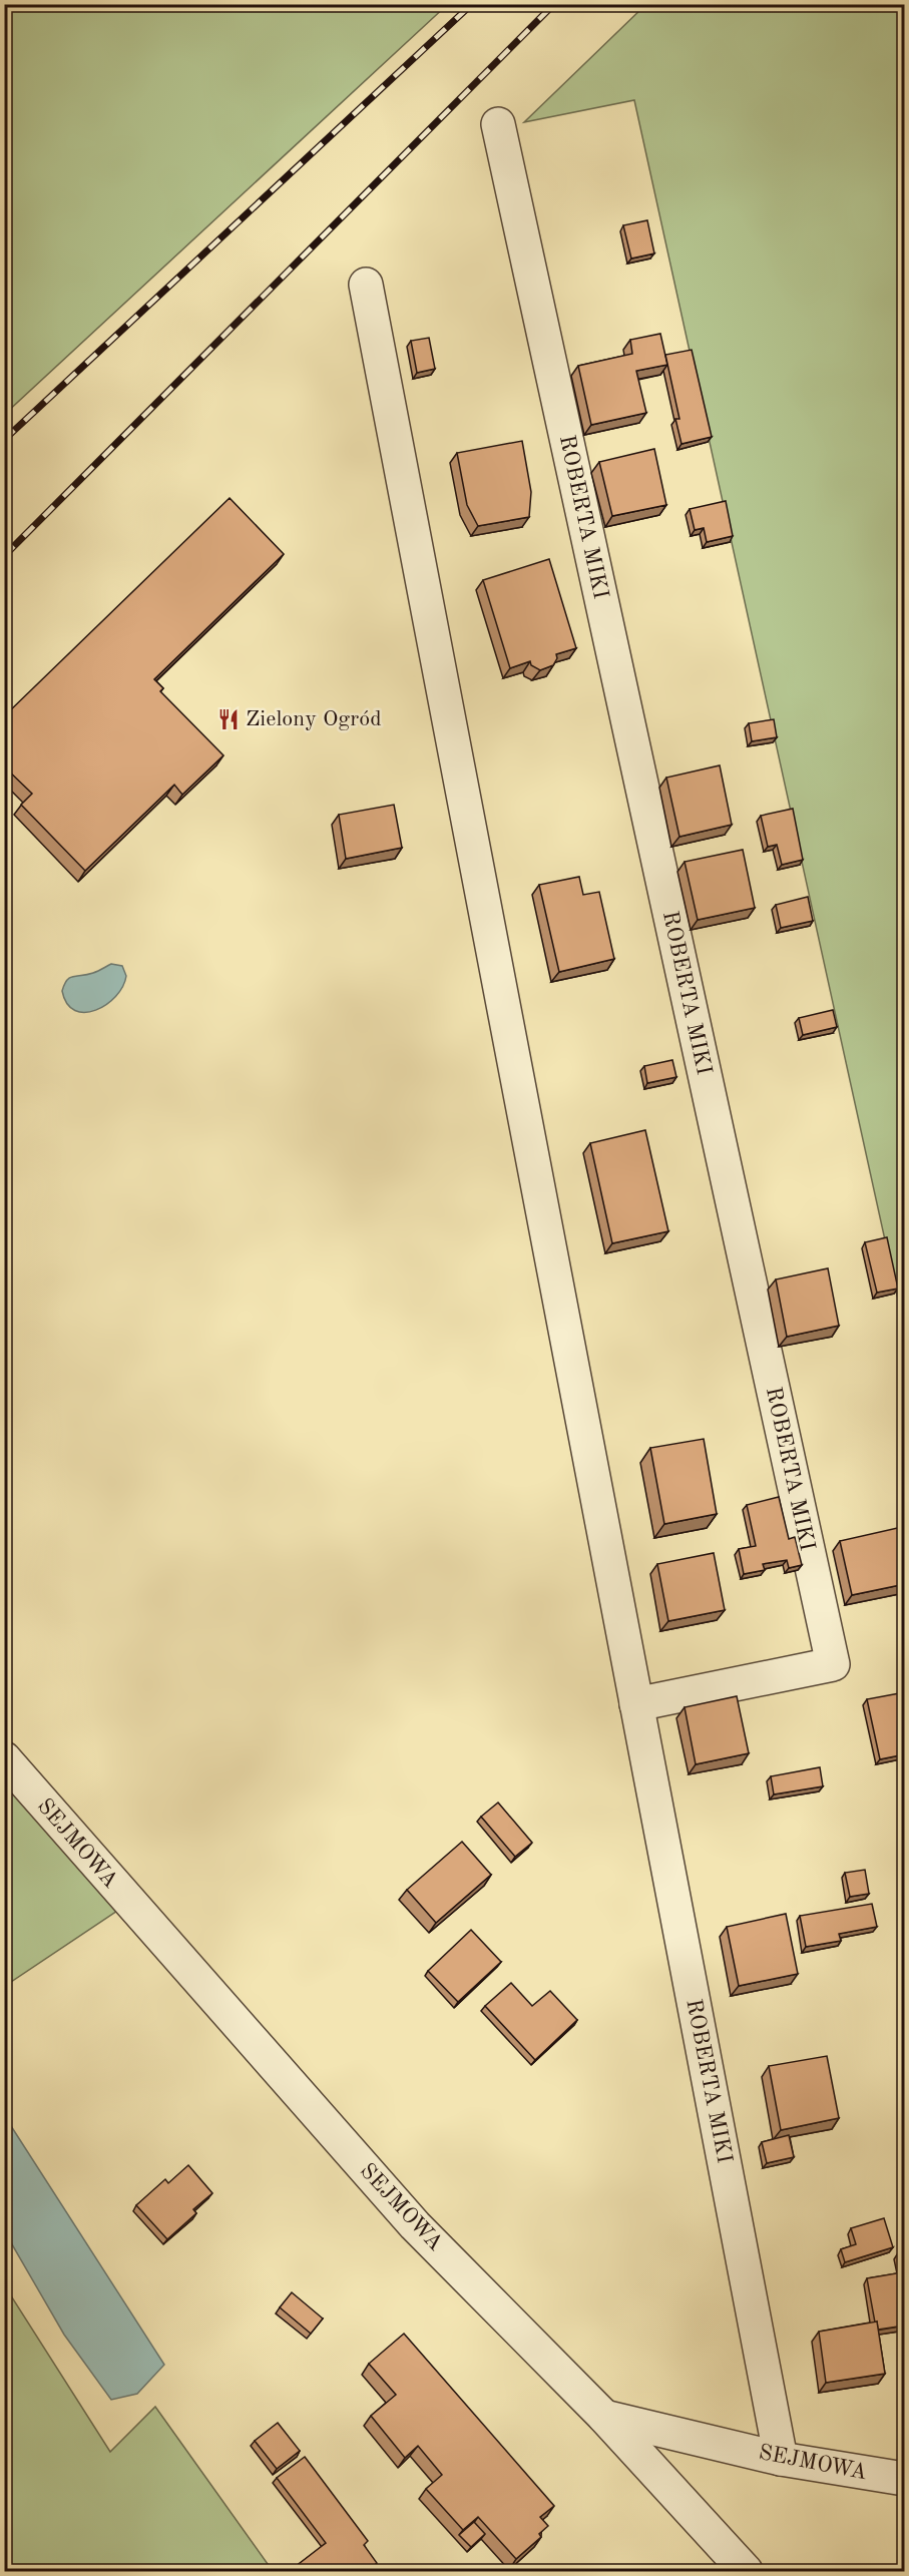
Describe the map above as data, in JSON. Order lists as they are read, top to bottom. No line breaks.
{"streets":{"street":["ROBERTA MIKI","SEJMOWA"]},"crossings":[["ROBERTA MIKI","SEJMOWA"]],"places":{"restaurant":["Zielony Ogród"]}}
